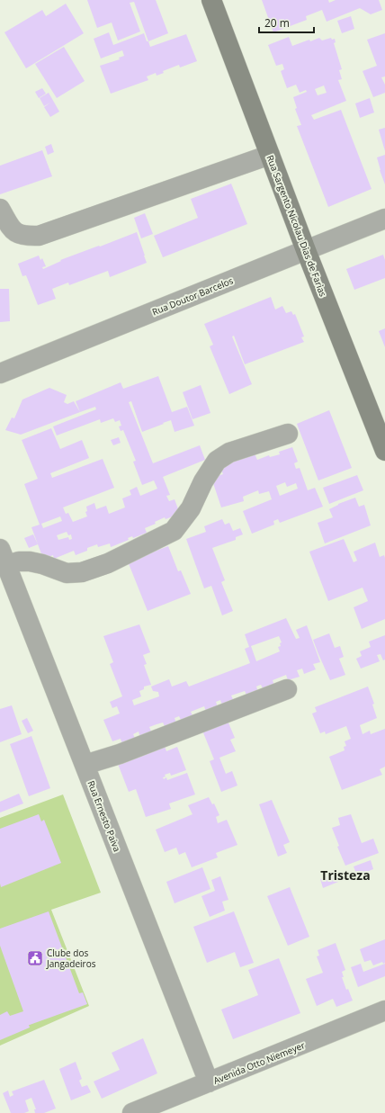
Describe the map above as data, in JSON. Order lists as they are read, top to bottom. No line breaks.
{"streets":{"main road":["Rua Sargento Nicolau Dias de Farias"],"street":["Rua Doutor Barcelos","Rua Ernesto Paiva","Avenida Otto Niemeyer"]},"crossings":[["Rua Sargento Nicolau Dias de Farias","Rua Doutor Barcelos"],["Rua Ernesto Paiva","Avenida Otto Niemeyer"]],"districts":["Tristeza"],"places":{"public building":["Clube dos Jangadeiros"]},"scale_bar":"20 m"}
